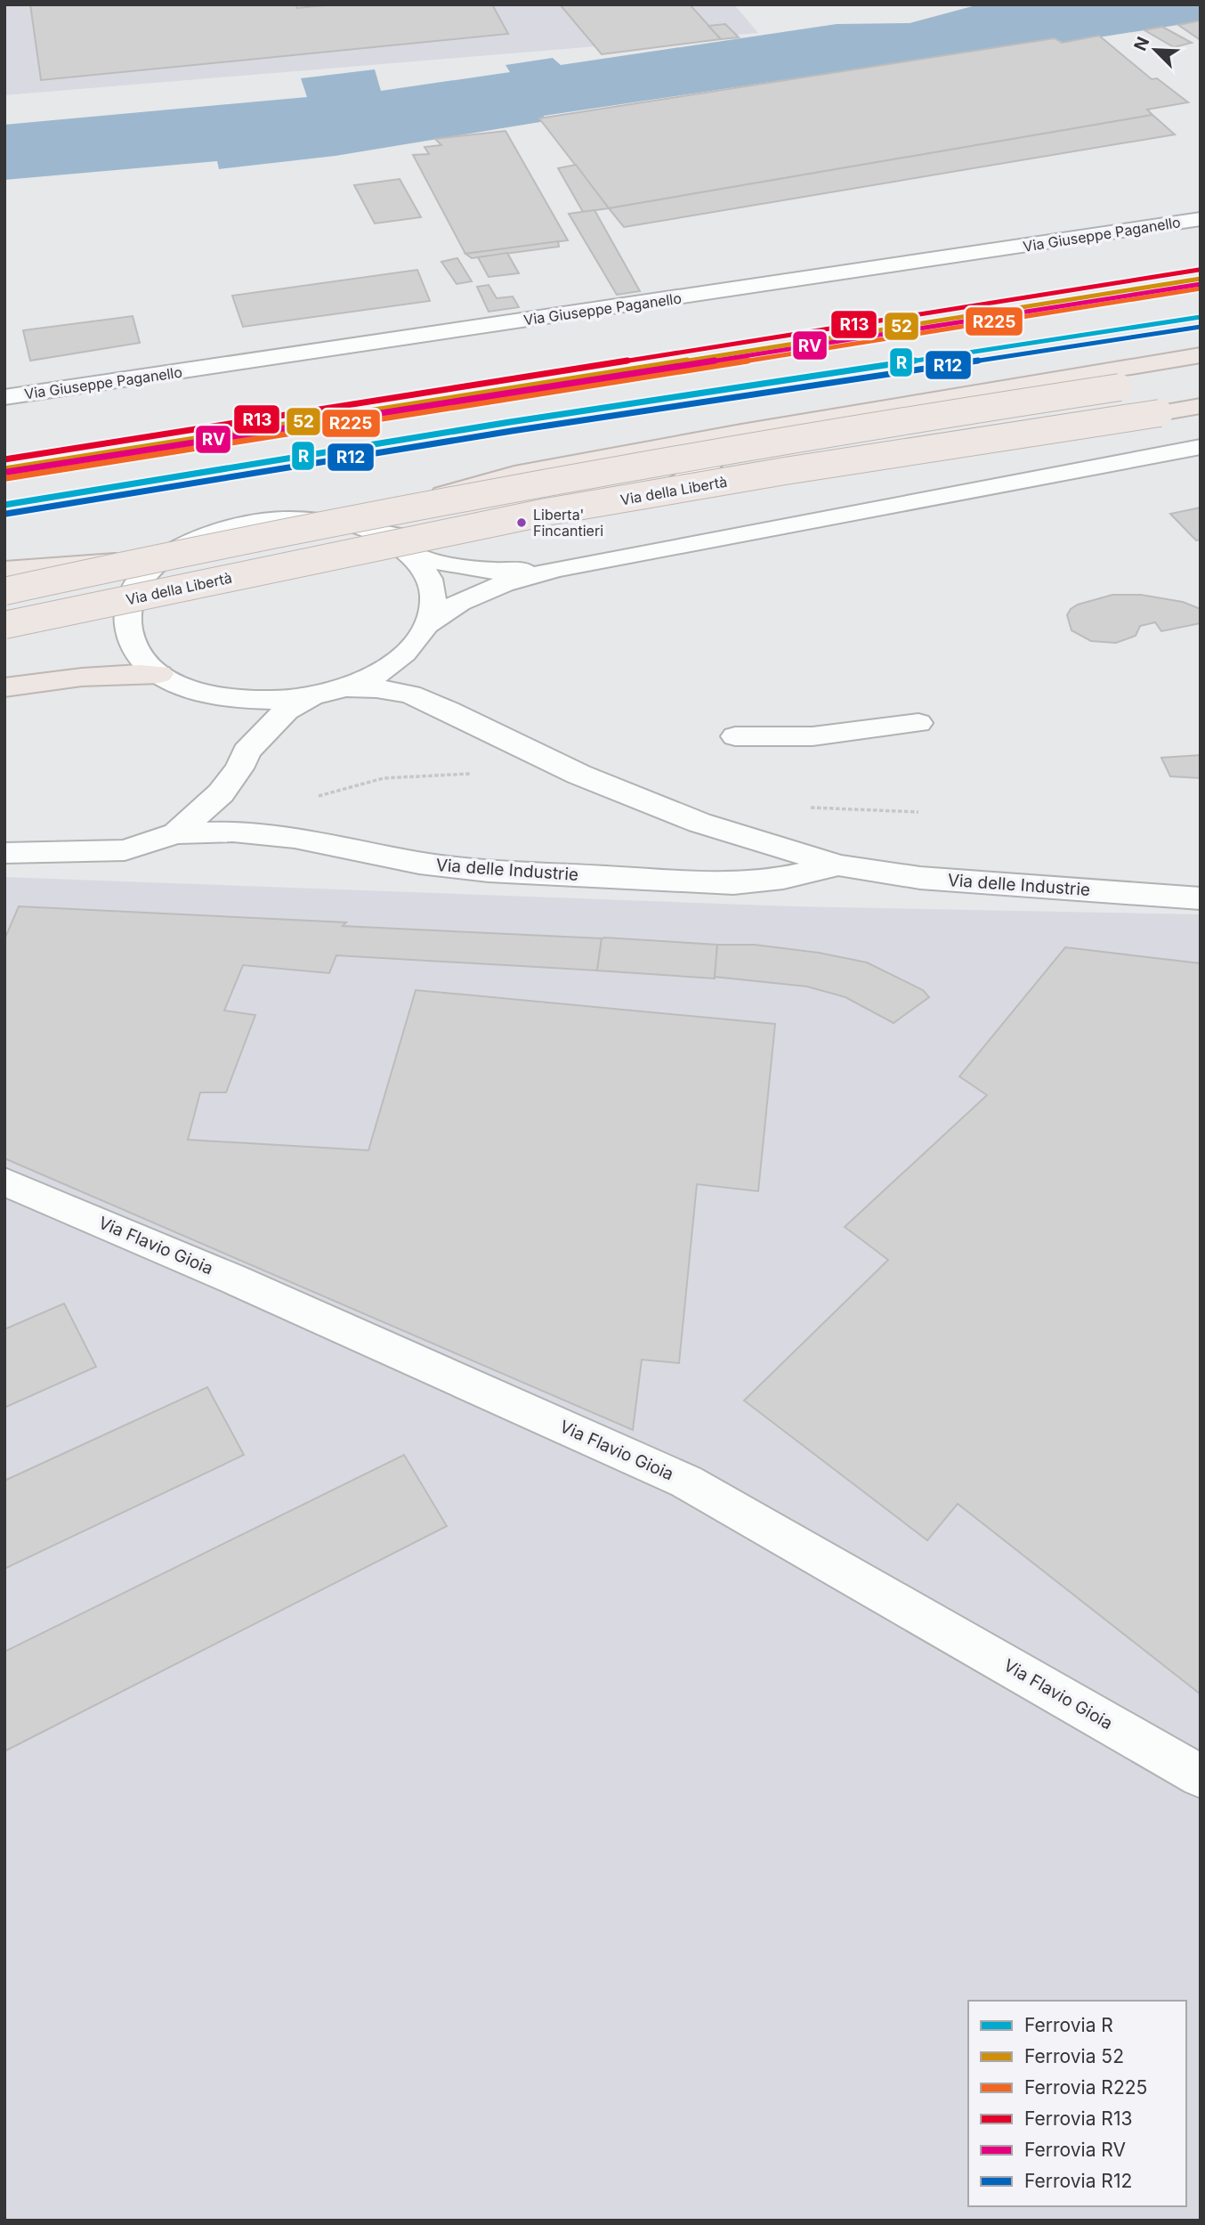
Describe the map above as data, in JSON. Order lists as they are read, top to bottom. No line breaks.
{"streets":{"highway":["Via della Libertà"],"street":["Via Giuseppe Paganello","Via delle Industrie","Via Flavio Gioia"]},"places":["Liberta' Fincantieri"],"lines":["rail line R13","rail line 52","rail line RV","rail line R225","rail line R","rail line R12"],"legend":["Ferrovia R","Ferrovia 52","Ferrovia R225","Ferrovia R13","Ferrovia RV","Ferrovia R12"],"north":"top left"}
